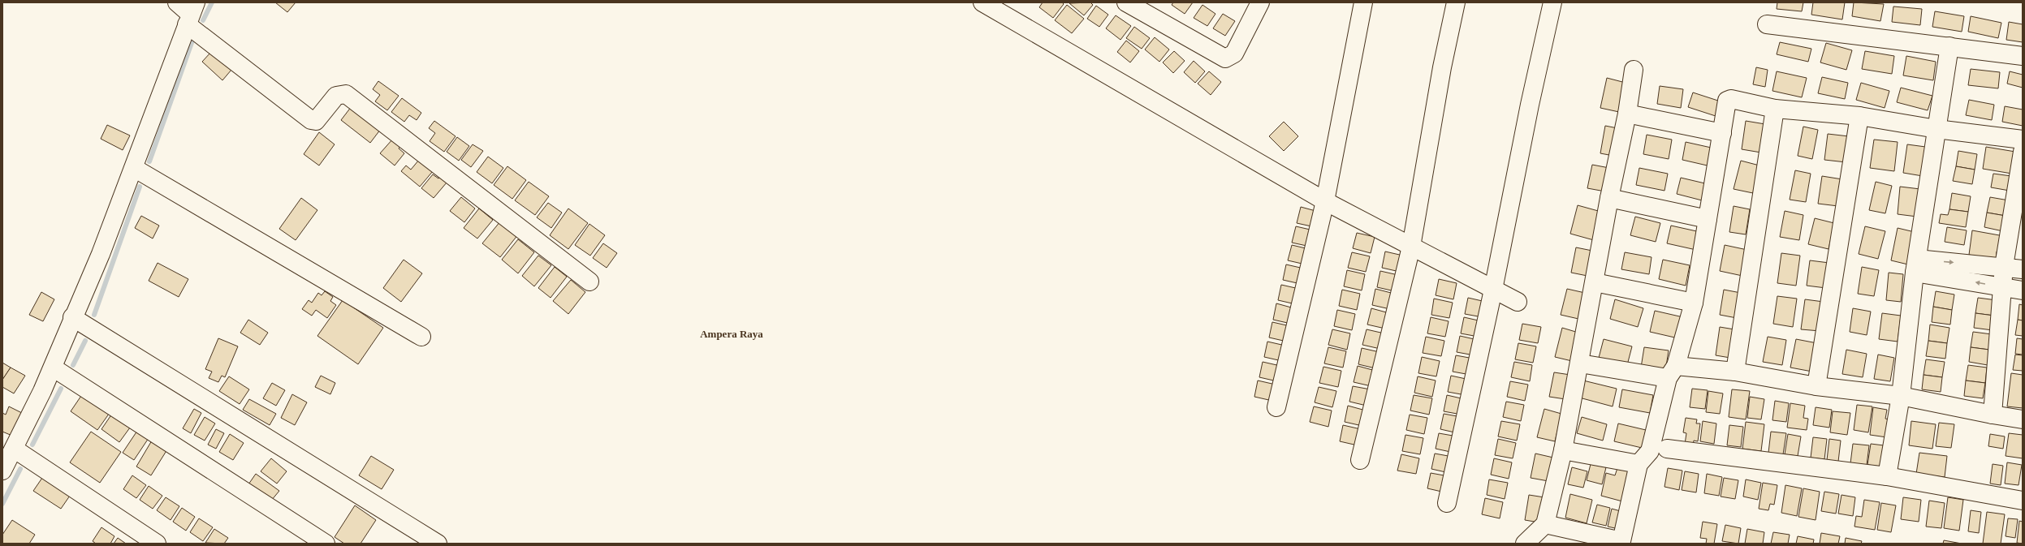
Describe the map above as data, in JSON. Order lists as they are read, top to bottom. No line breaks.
{"districts":["Ampera Raya"]}
